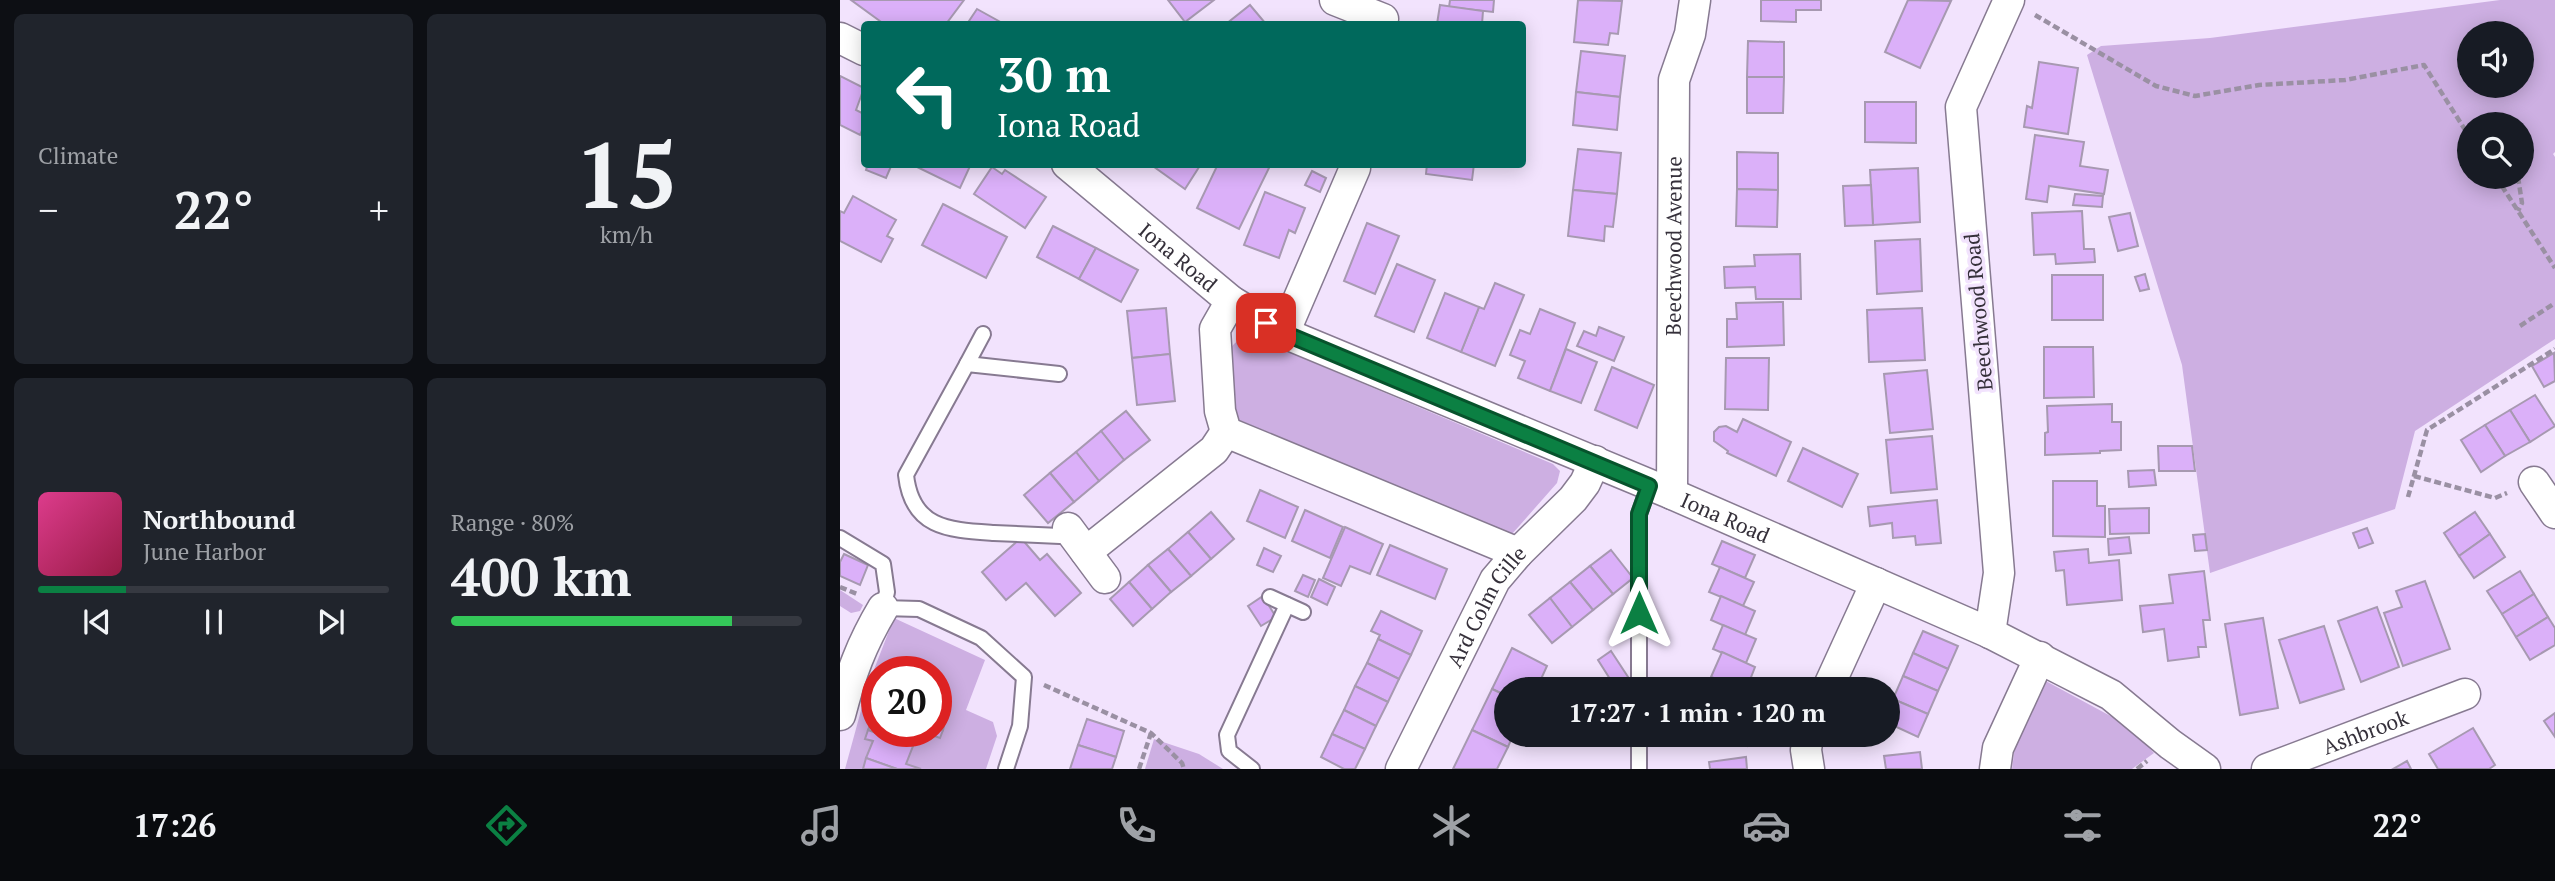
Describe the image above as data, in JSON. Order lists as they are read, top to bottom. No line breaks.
{"streets":{"street":["Beechwood Avenue","Iona Road","Beechwood Road","Ard Colm Cille","Ashbrook"]},"crossings":[["Beechwood Avenue","Iona Road"],["Iona Road","Beechwood Road"],["Iona Road","Ard Colm Cille"]],"page":{"tile":["Climate",["15","km/h"],["Range · 80%","400 km"]],"turn":["30 m","Iona Road"],"heat":["−","22°","+"],"song":["Northbound","June Harbor"],"limit":"20","trip":"17:27 · 1 min · 120 m","tabs":["17:26","22°"]}}
